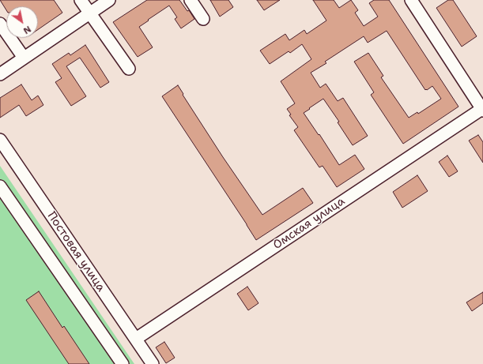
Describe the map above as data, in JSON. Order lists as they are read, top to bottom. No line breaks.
{"streets":{"street":["Омская улица","Постовая улица"]},"crossings":[["Омская улица","Постовая улица"]],"north":"bottom right"}
